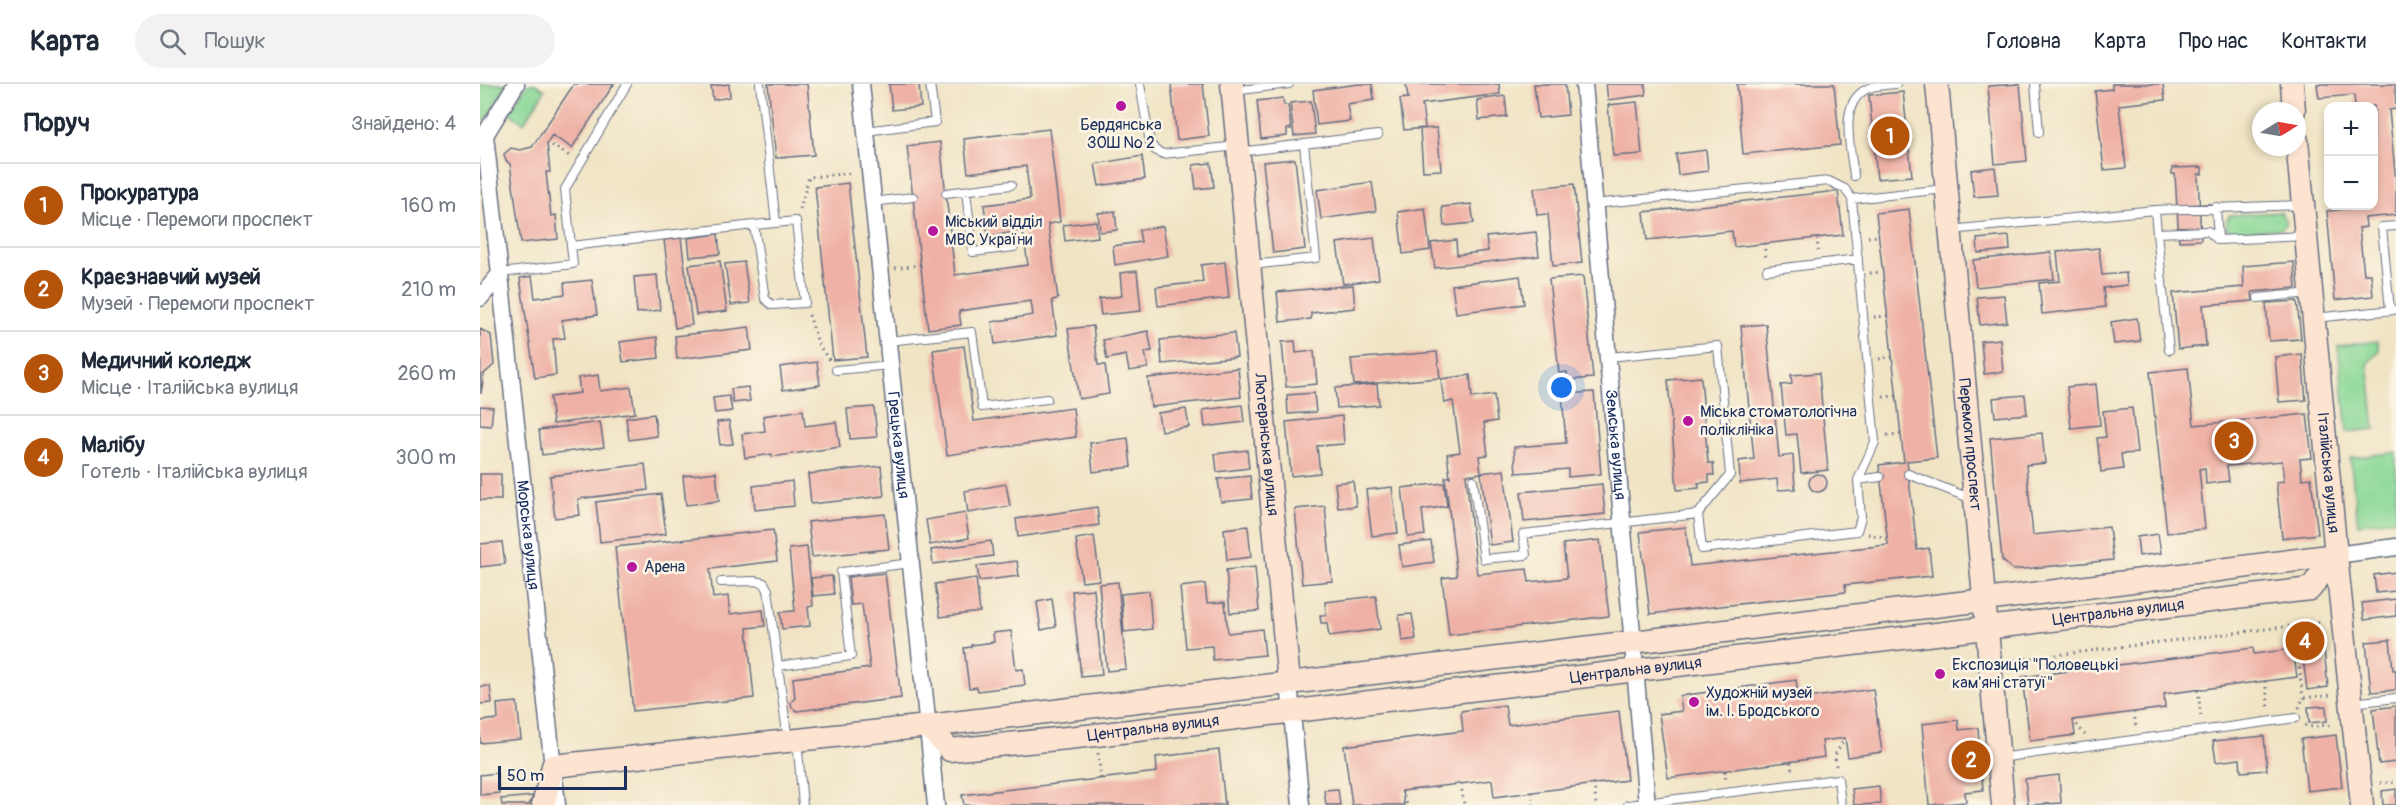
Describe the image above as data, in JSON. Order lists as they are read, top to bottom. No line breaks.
{"streets":{"main road":["Лютеранська вулиця","Перемоги проспект","Італійська вулиця","Центральна вулиця"],"street":["Грецька вулиця","Земська вулиця","Морська вулиця"]},"crossings":[["Грецька вулиця","Центральна вулиця"],["Земська вулиця","Центральна вулиця"],["Лютеранська вулиця","Центральна вулиця"],["Перемоги проспект","Центральна вулиця"],["Італійська вулиця","Центральна вулиця"],["Морська вулиця","Центральна вулиця"]],"places":["Бердянська ЗОШ № 2","Міський відділ МВС України","Міська стоматологічна поліклініка","Арена","Експозиція \"Половецькі кам'яні статуї\"","Художній музей ім. І. Бродського"],"scale_bar":"50 m","north":"right","page":{"header":"Карта","search":"Пошук","nav":["Головна","Карта","Про нас","Контакти"],"heading":["Поруч","Знайдено: 4"],"map_buttons":["+","−"],"pins":["1","3","4","2"],"list":[{"mark":"1","name":"Прокуратура","note":"Місце · Перемоги проспект","value":"160 m"},{"mark":"2","name":"Краєзнавчий музей","note":"Музей · Перемоги проспект","value":"210 m"},{"mark":"3","name":"Медичний коледж","note":"Місце · Італійська вулиця","value":"260 m"},{"mark":"4","name":"Малібу","note":"Готель · Італійська вулиця","value":"300 m"}],"scale":"50 m"}}
